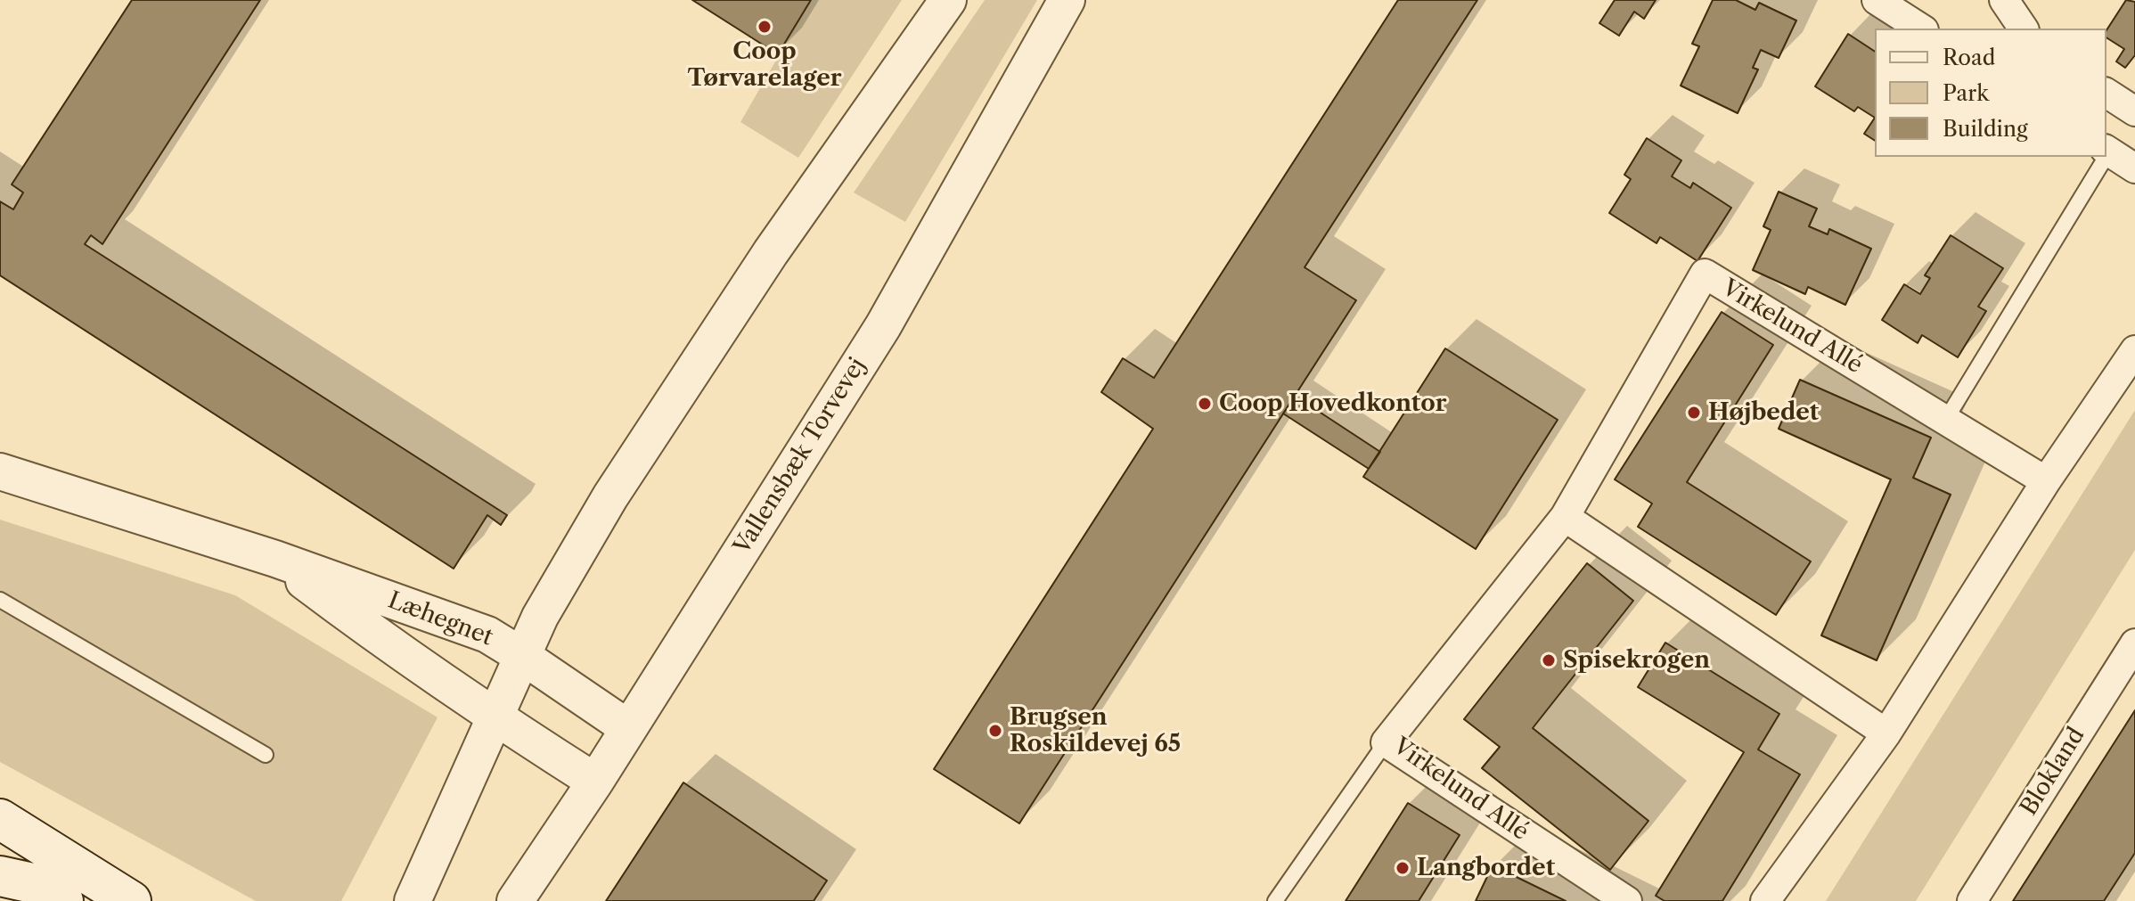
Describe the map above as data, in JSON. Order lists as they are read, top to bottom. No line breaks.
{"streets":{"street":["Virkelund Allé","Vallensbæk Torvevej","Læhegnet","Blokland"]},"crossings":[["Vallensbæk Torvevej","Læhegnet"]],"places":["Coop Tørvarelager","Coop Hovedkontor","Højbedet","Spisekrogen","Brugsen Roskildevej 65","Langbordet"],"legend":["Road","Park","Building"]}
